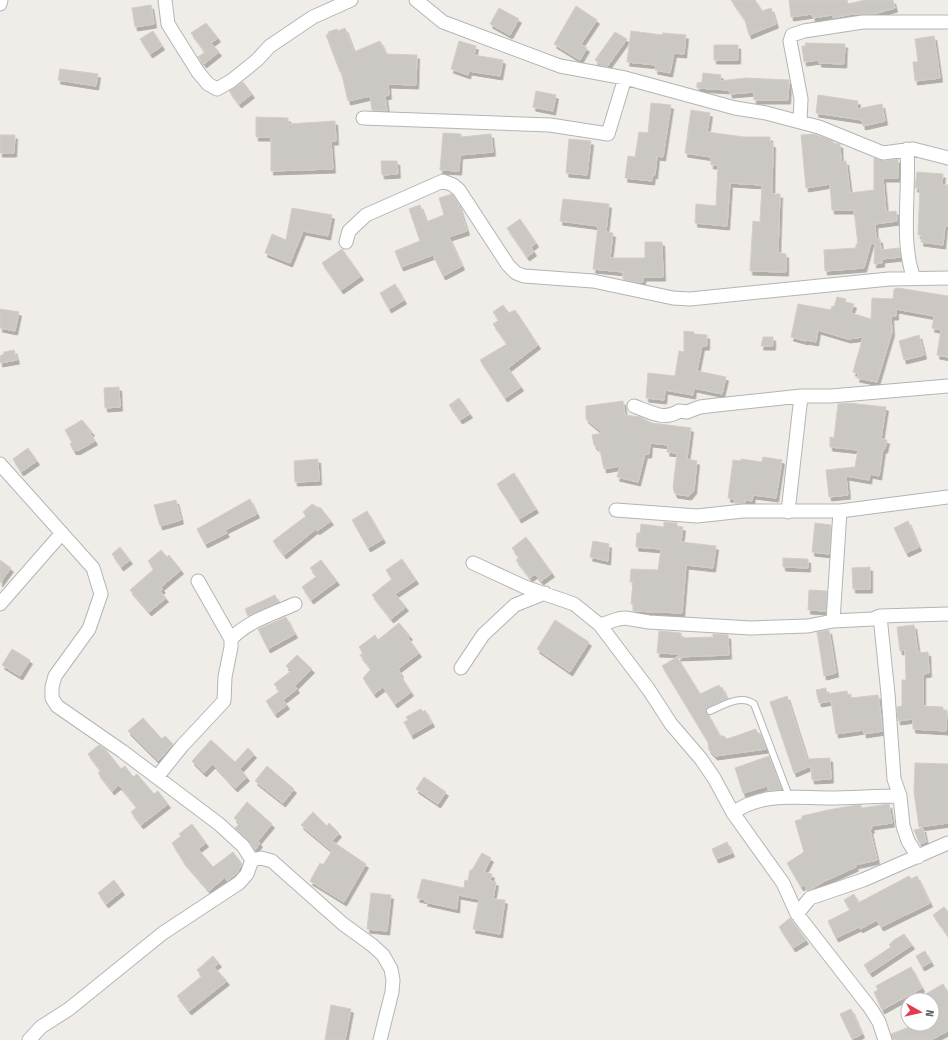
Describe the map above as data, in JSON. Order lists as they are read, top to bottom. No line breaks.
{"north":"right"}
